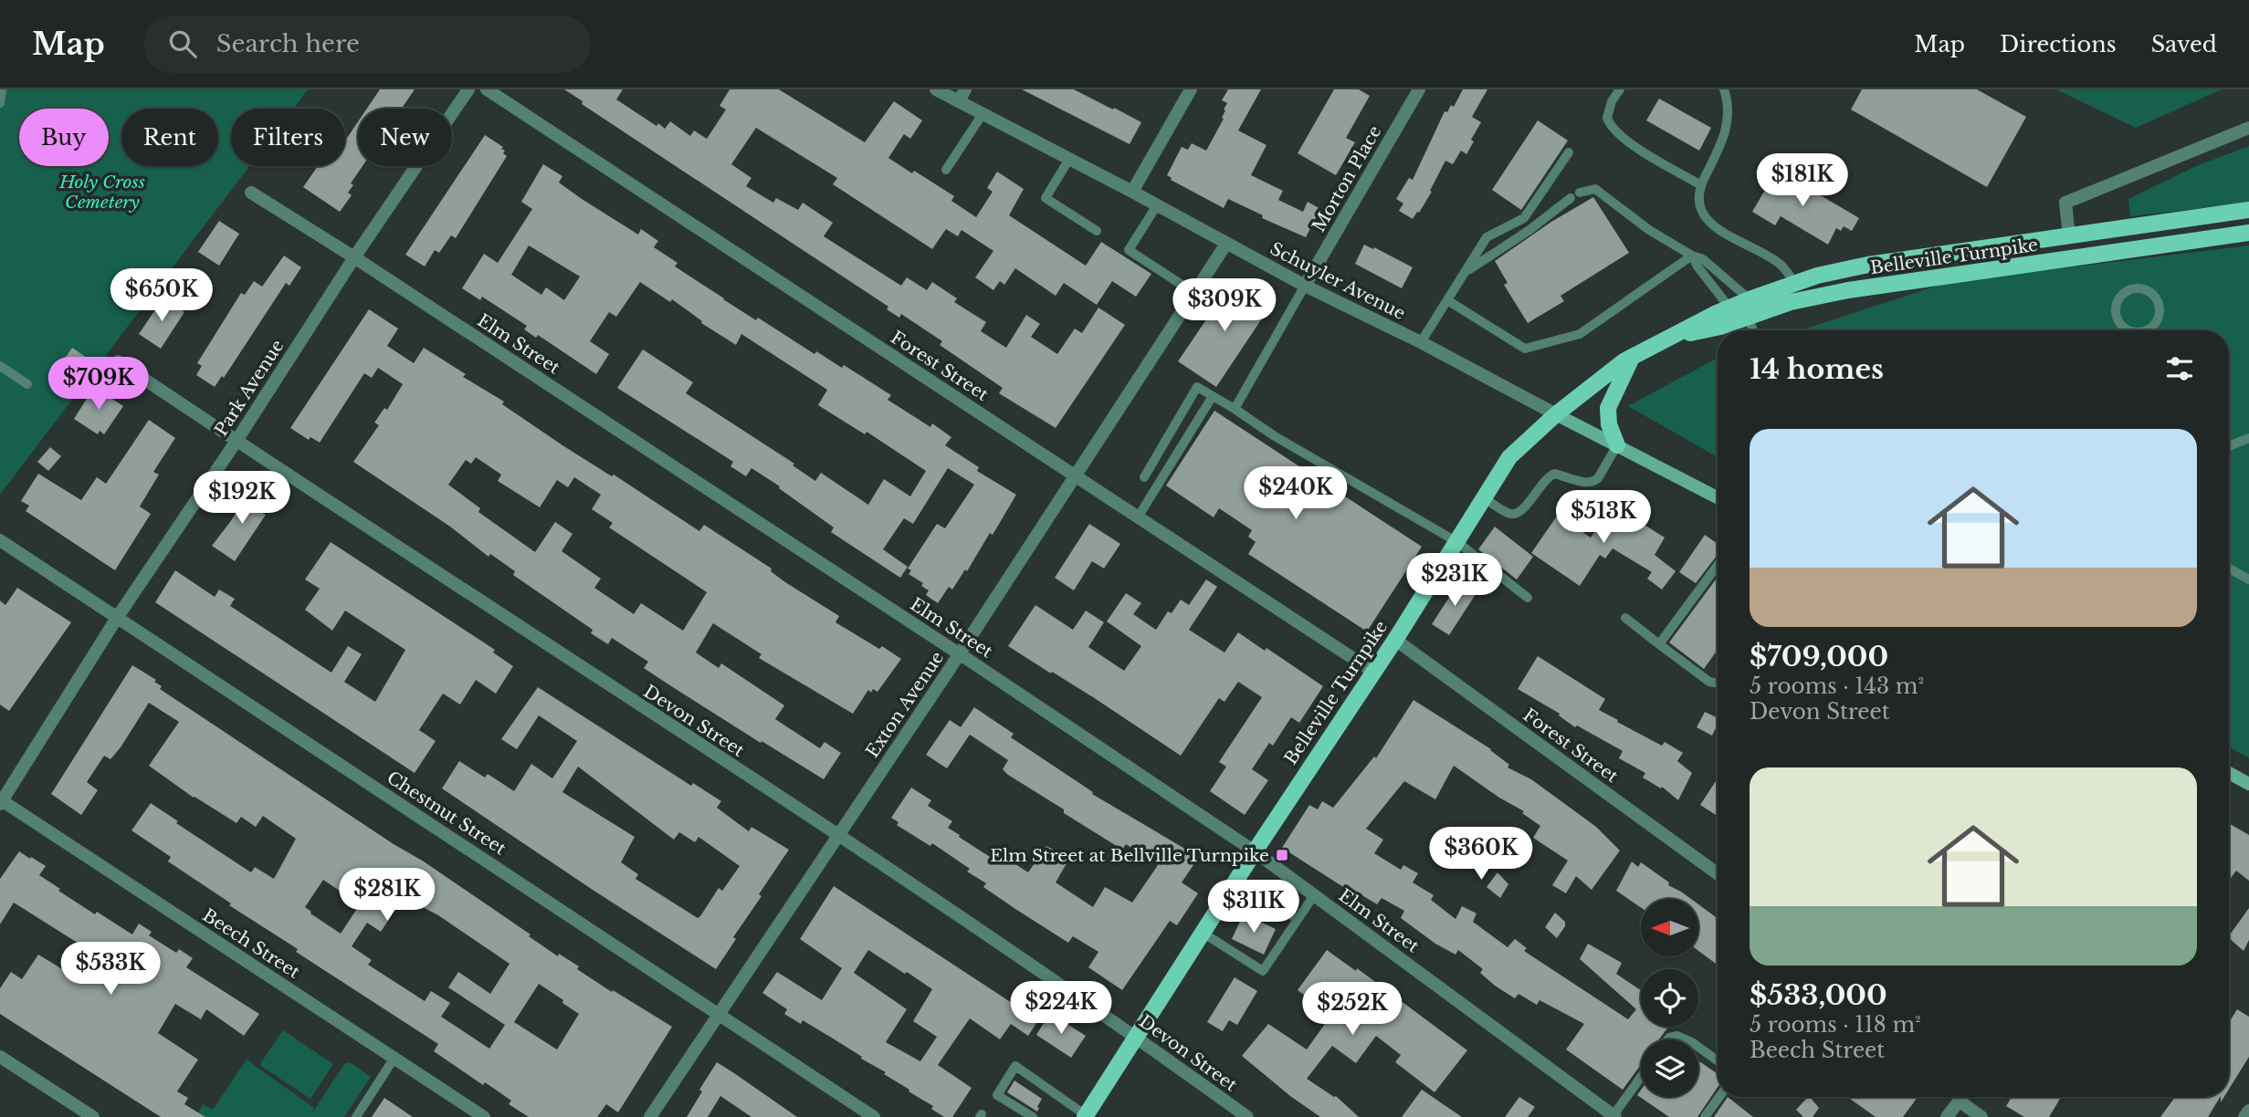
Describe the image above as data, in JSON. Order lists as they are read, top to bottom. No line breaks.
{"streets":{"main road":["Belleville Turnpike","Schuyler Avenue"],"street":["Morton Place","Elm Street","Forest Street","Park Avenue","Exton Avenue","Devon Street","Chestnut Street","Beech Street"]},"crossings":[["Morton Place","Schuyler Avenue"],["Belleville Turnpike","Schuyler Avenue"],["Belleville Turnpike","Elm Street"],["Belleville Turnpike","Forest Street"],["Belleville Turnpike","Devon Street"],["Schuyler Avenue","Exton Avenue"],["Elm Street","Park Avenue"],["Elm Street","Exton Avenue"],["Forest Street","Exton Avenue"],["Park Avenue","Devon Street"],["Park Avenue","Chestnut Street"],["Park Avenue","Beech Street"],["Exton Avenue","Devon Street"],["Exton Avenue","Chestnut Street"]],"parks":["Holy Cross Cemetery"],"places":{"transit":["Elm Street at Bellville Turnpike"]},"north":"left","page":{"header":"Map","search":"Search here","nav":["Map","Directions","Saved"],"chip":["Buy","Rent","Filters","New"],"price":["$181K","$650K","$309K","$709K","$240K","$192K","$513K","$231K","$360K","$281K","$311K","$533K","$224K","$252K"],"heading":"14 homes","list":[{"name":"$709,000","note":"5 rooms · 143 m² · Devon Street"},{"name":"$533,000","note":"5 rooms · 118 m² · Beech Street"}]}}
